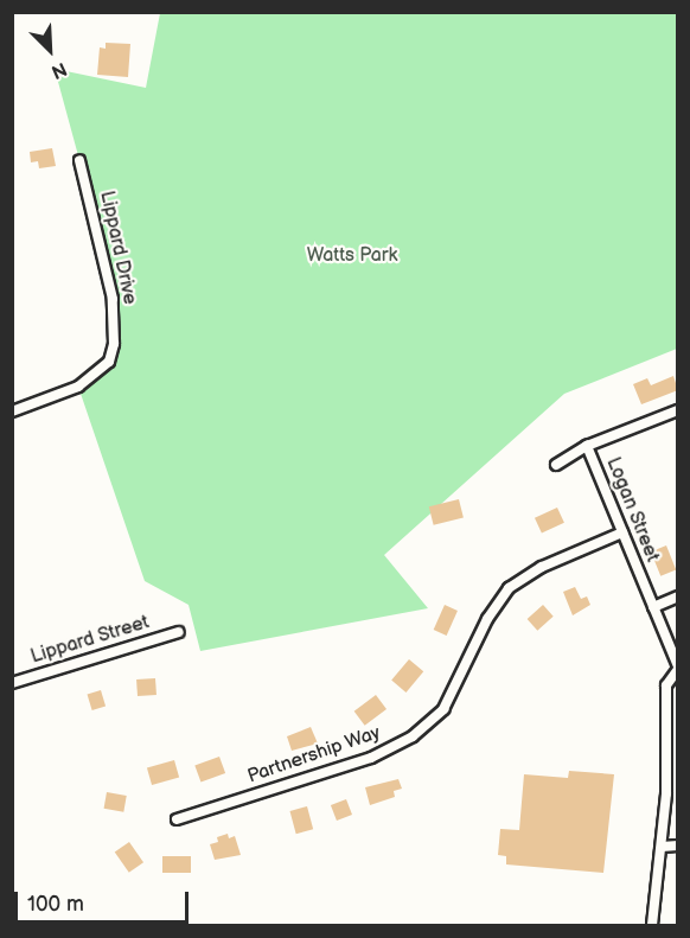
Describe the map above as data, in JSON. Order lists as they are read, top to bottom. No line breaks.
{"streets":{"street":["Lippard Drive","Logan Street","Lippard Street","Partnership Way"]},"crossings":[["Logan Street","Partnership Way"]],"parks":["Watts Park"],"scale_bar":"100 m","north":"bottom right"}
